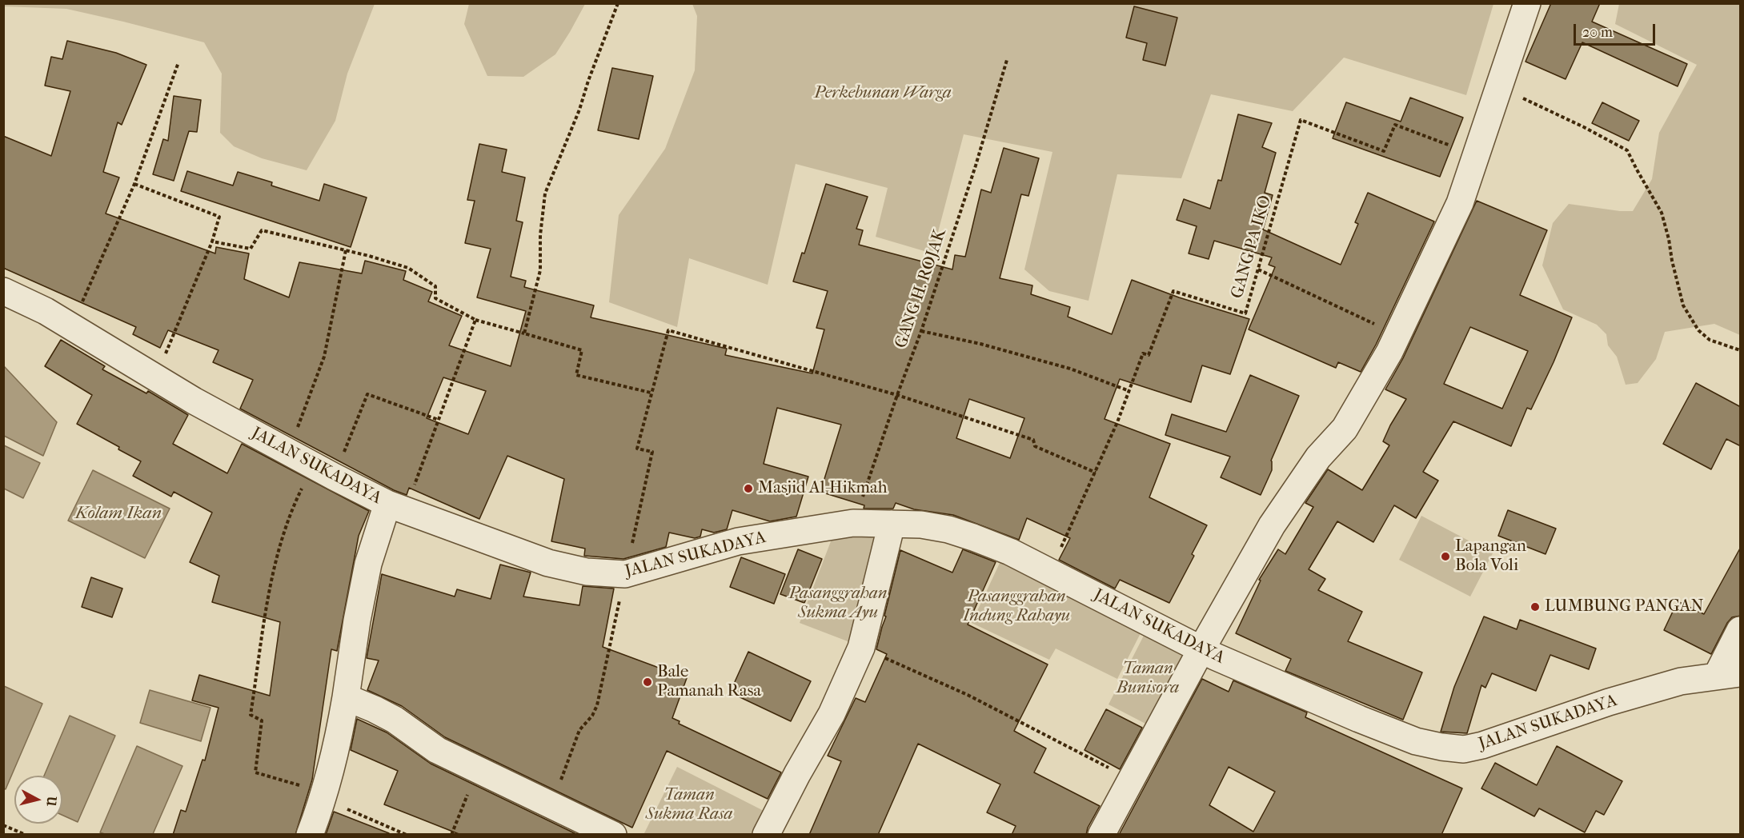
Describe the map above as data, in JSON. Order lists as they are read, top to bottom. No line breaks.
{"streets":{"street":["JALAN SUKADAYA"],"path":["GANG PA IKO","GANG H. ROJAK"]},"crossings":[["GANG PA IKO","JALAN SUKADAYA"],["GANG H. ROJAK","JALAN SUKADAYA"]],"water":["Kolam Ikan"],"parks":["Perkebunan Warga","Pasanggrahan Sukma Ayu","Pasanggrahan Indung Rahayu","Taman Bunisora","Taman Sukma Rasa"],"places":["Masjid Al-Hikmah","Lapangan Bola Voli","LUMBUNG PANGAN","Bale Pamanah Rasa"],"scale_bar":"20 m","north":"right"}
